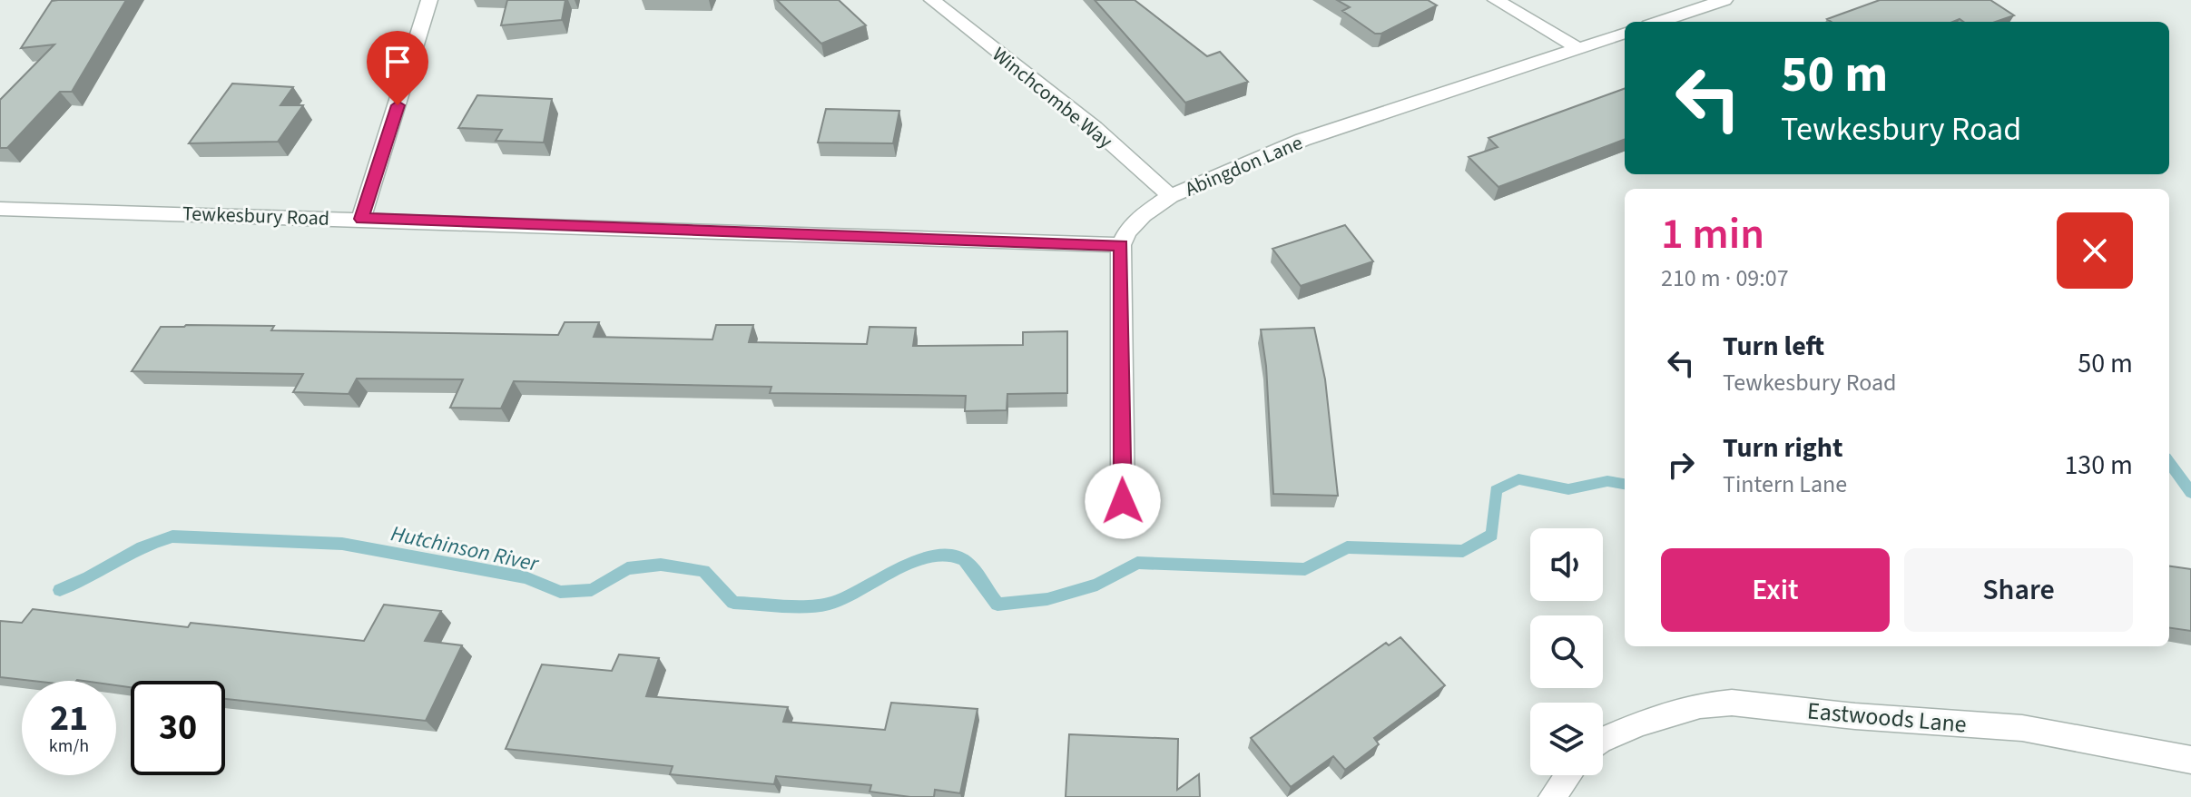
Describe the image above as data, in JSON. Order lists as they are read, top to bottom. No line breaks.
{"streets":{"street":["Winchcombe Way","Abingdon Lane","Tewkesbury Road","Eastwoods Lane"]},"crossings":[["Winchcombe Way","Abingdon Lane"],["Abingdon Lane","Tewkesbury Road"]],"water":["Hutchinson River"],"page":{"turn":["50 m","Tewkesbury Road"],"heading":["1 min","210 m · 09:07"],"list":[{"name":"Turn left","note":"Tewkesbury Road","value":"50 m"},{"name":"Turn right","note":"Tintern Lane","value":"130 m"}],"buttons":["Exit","Share"],"speed":"21 km/h","limit":"30"}}
